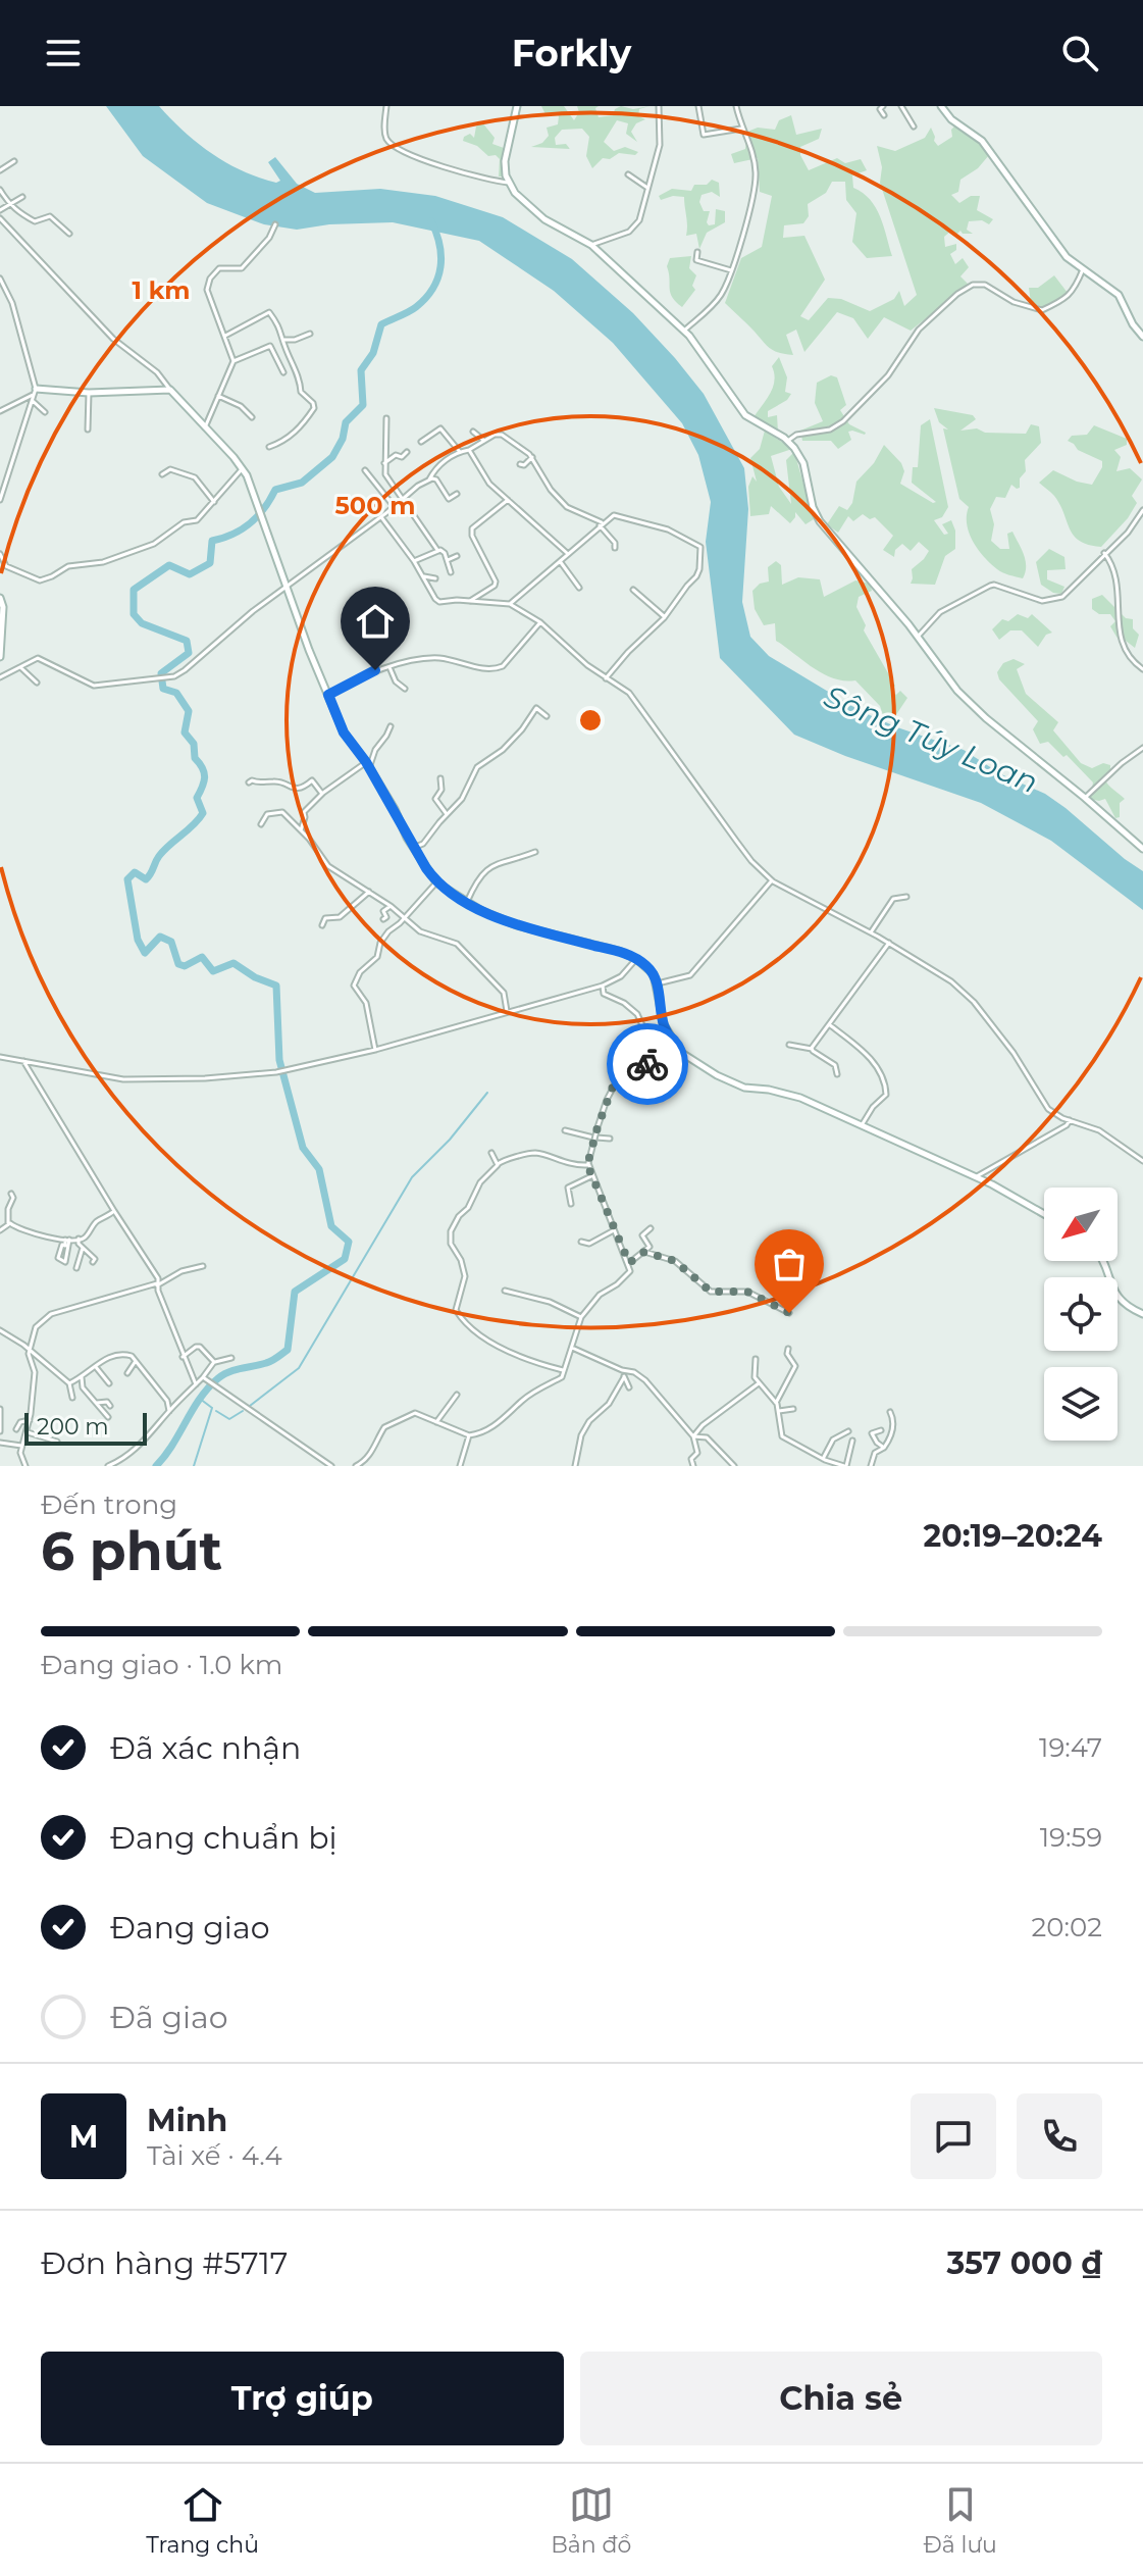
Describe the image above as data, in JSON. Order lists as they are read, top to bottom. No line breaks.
{"water":["Sông Túy Loan"],"scale_bar":"200 m","north":"bottom left","page":{"header":"Forkly","scale":"200 m","heading":["6 phút","Đến trong","20:19–20:24"],"panel":["Minh","Tài xế · 4.4","Đơn hàng #5717","357 000 ₫"],"bar":"Đang giao · 1.0 km","list":[["Đã xác nhận","19:47"],["Đang chuẩn bị","19:59"],["Đang giao","20:02"],"Đã giao"],"round":"M","buttons":["Trợ giúp","Chia sẻ"],"tabs":["Trang chủ","Bản đồ","Đã lưu"]},"rings":["1 km","500 m"]}
